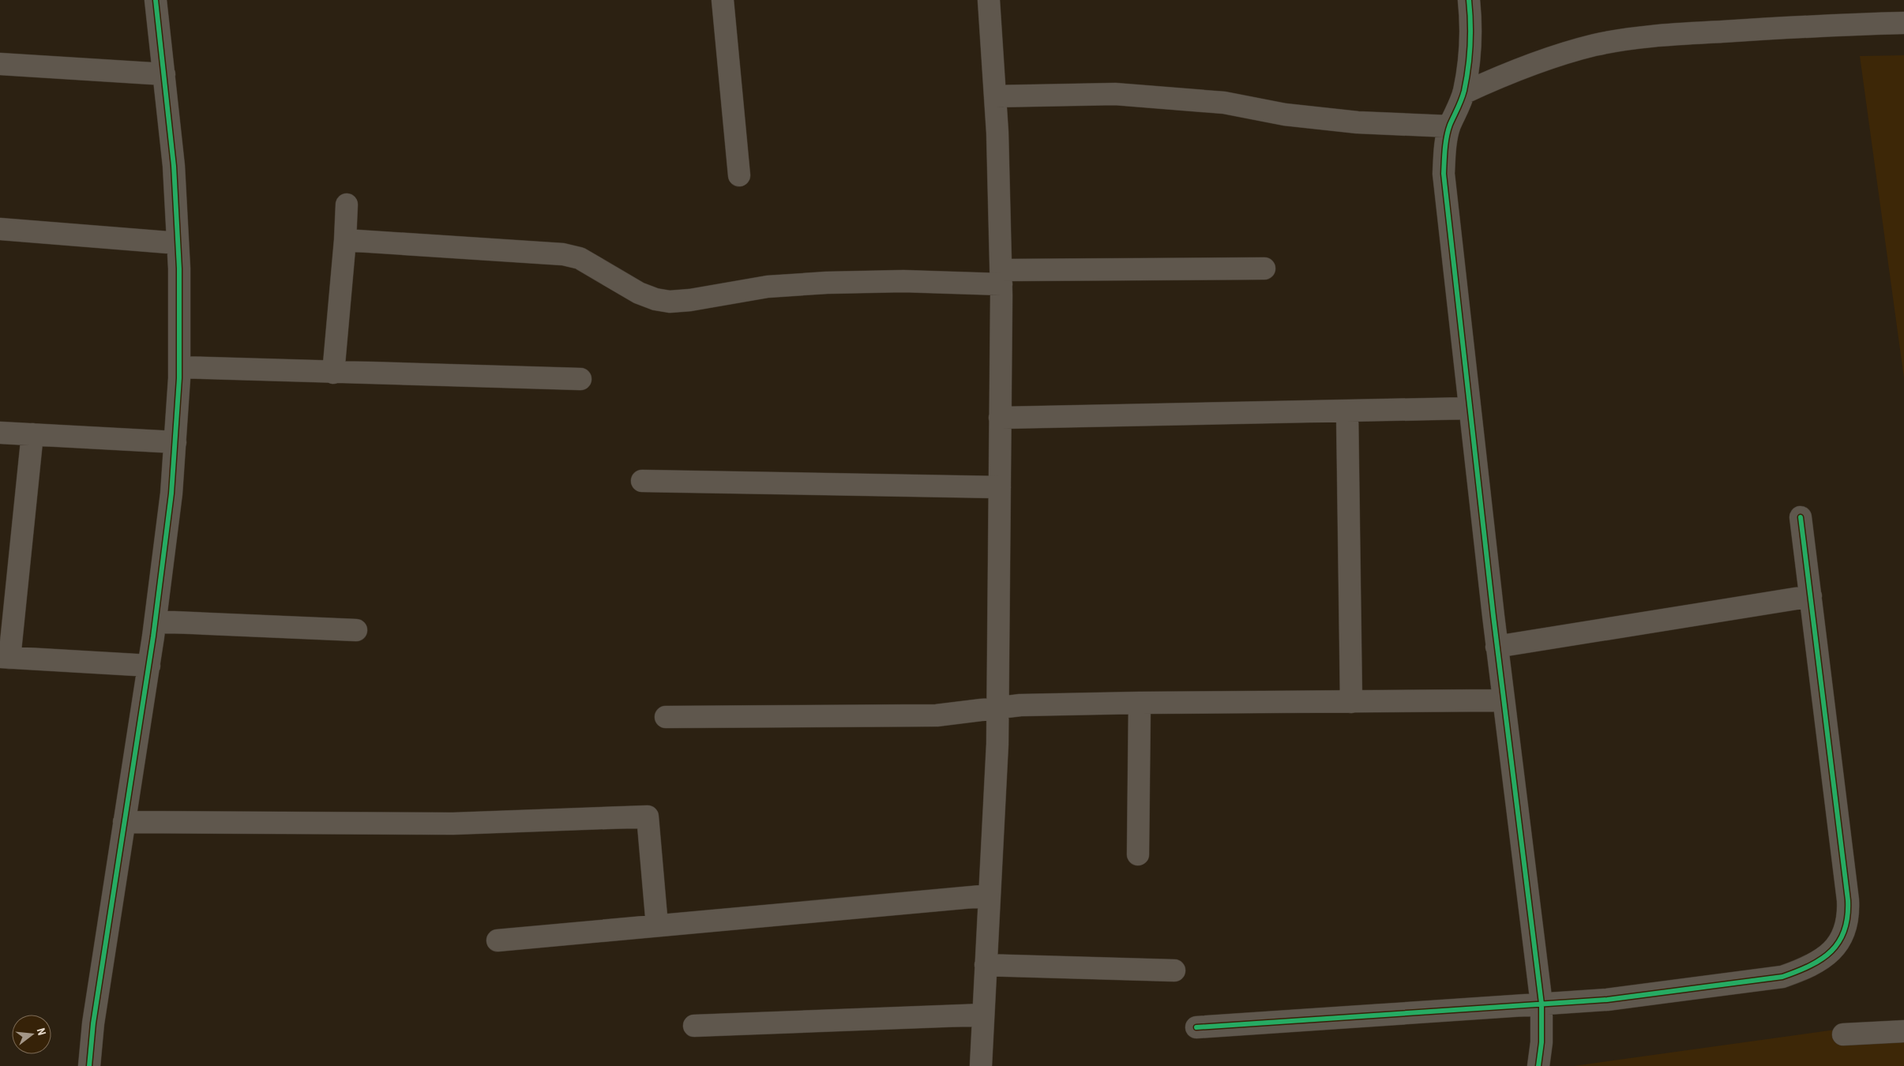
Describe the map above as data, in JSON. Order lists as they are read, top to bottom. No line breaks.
{"north":"right"}
